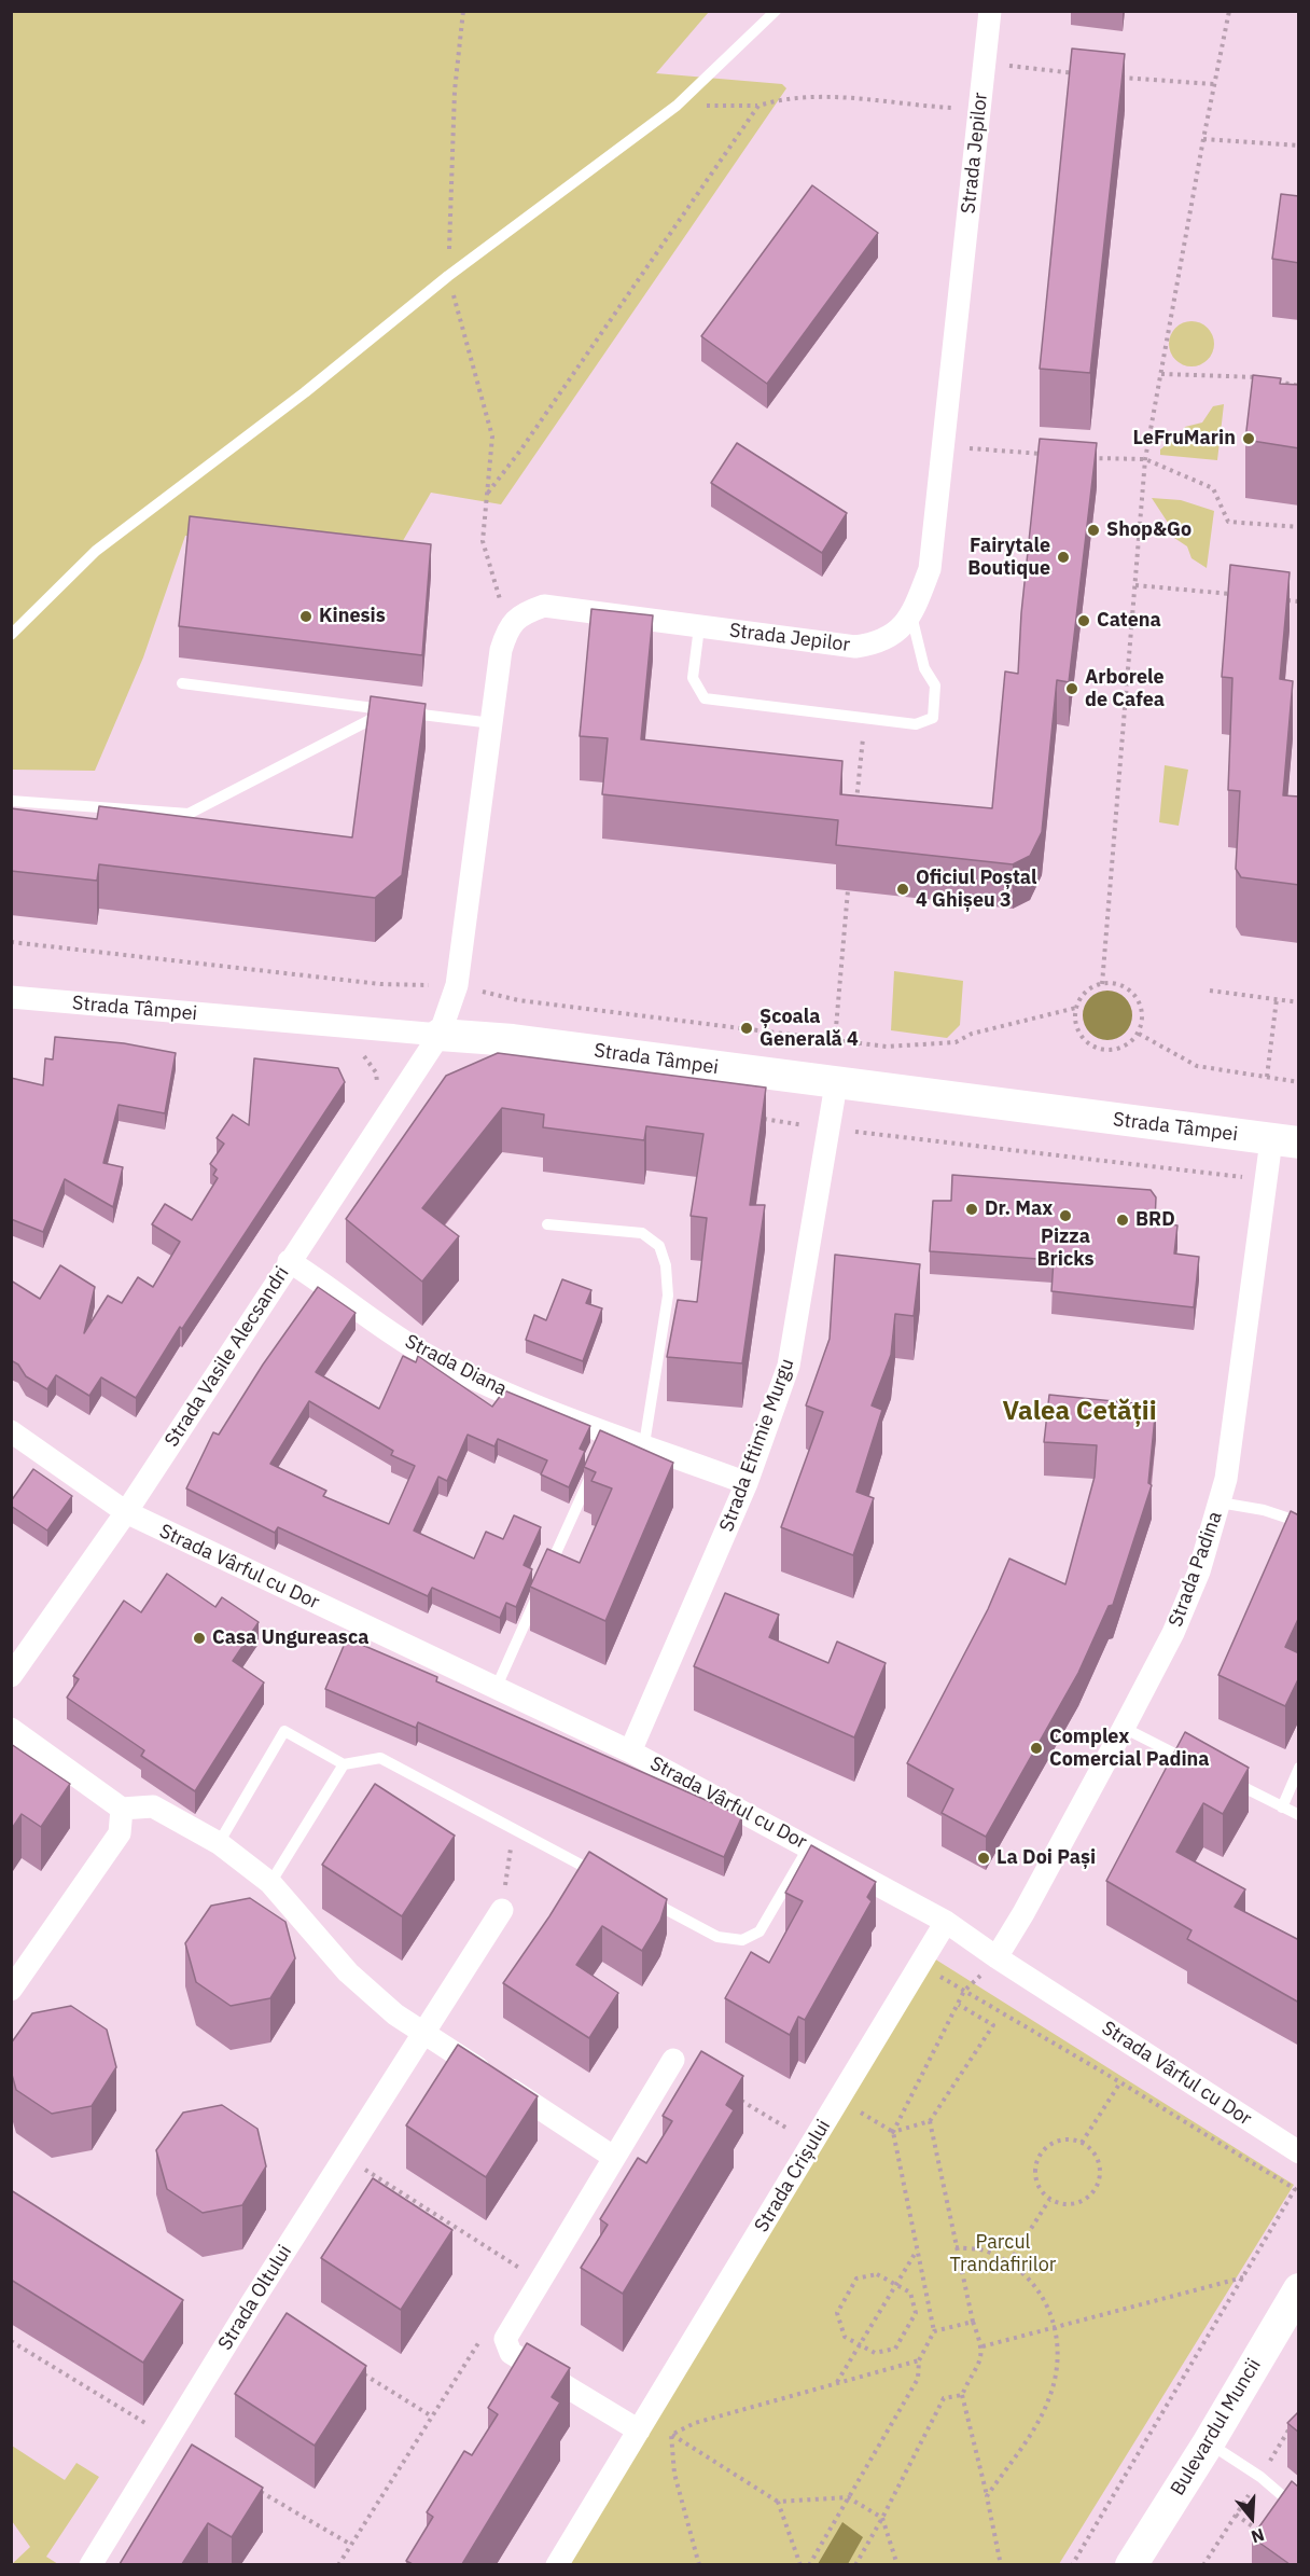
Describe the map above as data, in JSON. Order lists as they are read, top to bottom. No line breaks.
{"streets":{"street":["Strada Jepilor","Strada Tâmpei","Strada Vasile Alecsandri","Strada Diana","Strada Eftimie Murgu","Strada Vârful cu Dor","Strada Padina","Strada Crișului","Strada Oltului","Bulevardul Muncii"]},"crossings":[["Strada Tâmpei","Strada Vasile Alecsandri"],["Strada Tâmpei","Strada Eftimie Murgu"],["Strada Tâmpei","Strada Padina"],["Strada Vasile Alecsandri","Strada Diana"],["Strada Vasile Alecsandri","Strada Vârful cu Dor"],["Strada Diana","Strada Eftimie Murgu"],["Strada Eftimie Murgu","Strada Vârful cu Dor"],["Strada Vârful cu Dor","Strada Padina"],["Strada Vârful cu Dor","Strada Crișului"]],"districts":["Valea Cetății"],"parks":["Parcul Trandafirilor"],"places":["LeFruMarin","Shop&Go","Fairytale Boutique","Kinesis","Catena","Arborele de Cafea","Oficiul Poștal 4 Ghișeu 3","Școala Generală 4","Dr. Max","Pizza Bricks","BRD","Casa Ungureasca","Complex Comercial Padina","La Doi Pași"],"north":"bottom"}
